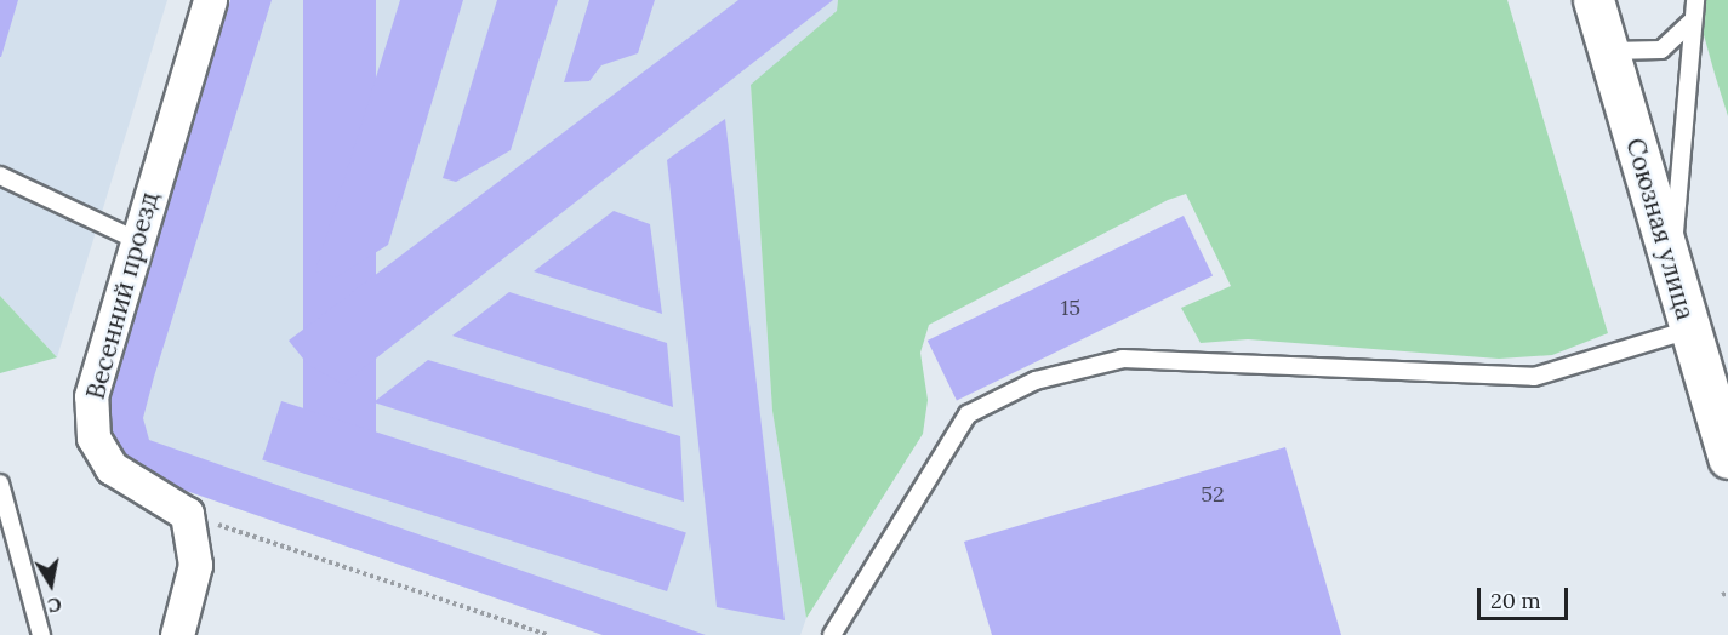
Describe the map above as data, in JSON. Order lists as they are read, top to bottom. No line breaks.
{"streets":{"main road":["Союзная улица"],"street":["Весенний проезд"]},"house_numbers":["15","52"],"scale_bar":"20 m","north":"bottom"}
